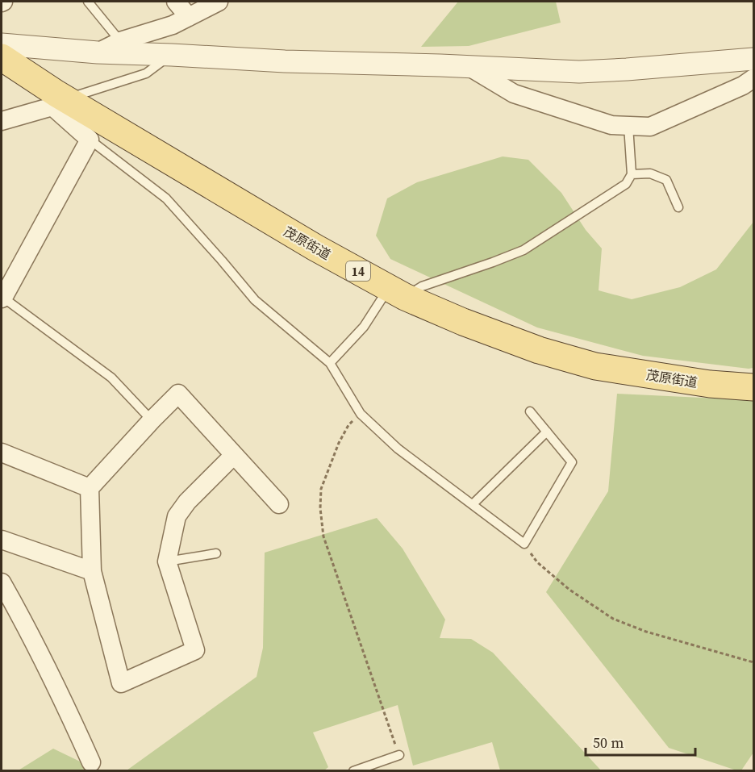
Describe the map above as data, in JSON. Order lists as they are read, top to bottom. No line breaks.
{"streets":{"main road":["茂原街道","14"]},"scale_bar":"50 m"}
